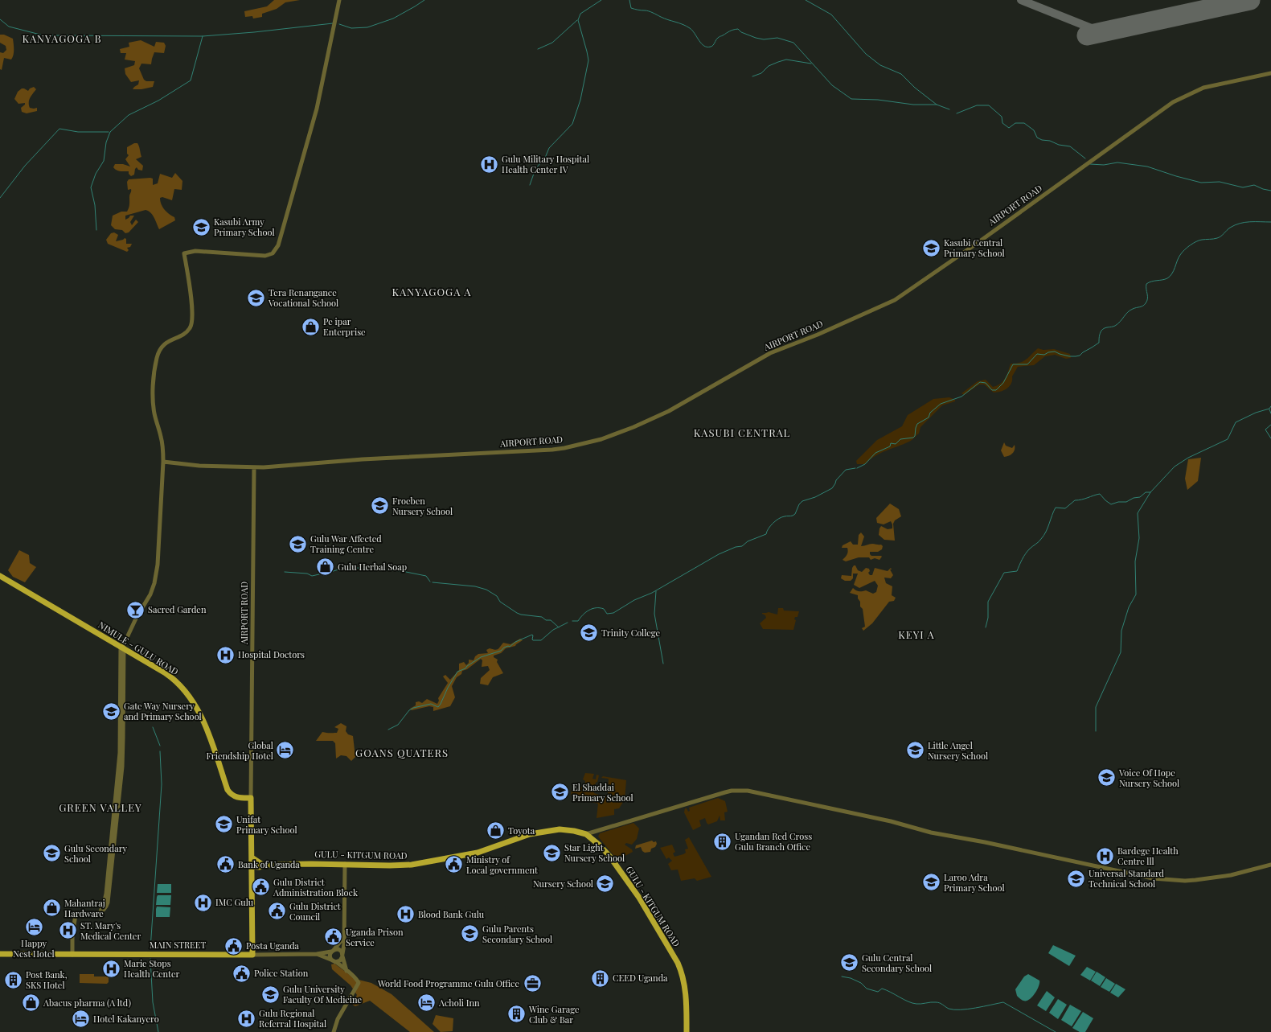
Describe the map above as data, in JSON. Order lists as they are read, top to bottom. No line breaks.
{"streets":{"main road":["NIMULE - GULU ROAD","GULU - KITGUM ROAD","MAIN STREET"],"street":["AIRPORT ROAD"]},"crossings":[["AIRPORT ROAD","NIMULE - GULU ROAD"]],"districts":["KANYAGOGA B","KANYAGOGA A","KASUBI CENTRAL","KEYI A","GOANS QUATERS","GREEN VALLEY"],"places":{"hospital":["Gulu Military Hospital Health Center IV","Hospital Doctors","Bardege Health Centre lll","IMC Gulu","Blood Bank Gulu","ST. Mary's Medical Center","Marie Stops Health Center","Gulu Regional Referral Hospital"],"school or university":["Kasubi Army Primary School","Kasubi Central Primary School","Tera Renangance Vocational School","Froeben Nursery School","Gulu War Affected Training Centre","Trinity College","Gate Way Nursery and Primary School","Little Angel Nursery School","Voice Of Hope Nursery School","El Shaddai Primary School","Unifat Primary School","Star Light Nursery School","Gulu Secondary School","Universal Standard Technical School","Laroo Adra Primary School","Nursery School","Gulu Parents Secondary School","Gulu Central Secondary School","Gulu University Faculty Of Medicine"],"shop":["Pe ipar Enterprise","Gulu Herbal Soap","Toyota","Mahantraj Hardware","Abacus pharma (A ltd)"],"bar":["Sacred Garden"],"hotel":["Global Friendship Hotel","Happy Nest Hotel","Acholi Inn","Hotel Kakanyero"],"building":["Ugandan Red Cross Gulu Branch Office","CEED Uganda","Post Bank, SKS Hotel","Wine Garage Club & Bar"],"public building":["Bank of Uganda","Ministry of Local government","Gulu District Administration Block","Gulu District Council","Uganda Prison Service","Posta Uganda","Police Station"],"office":["World Food Programme Gulu Office"]}}
